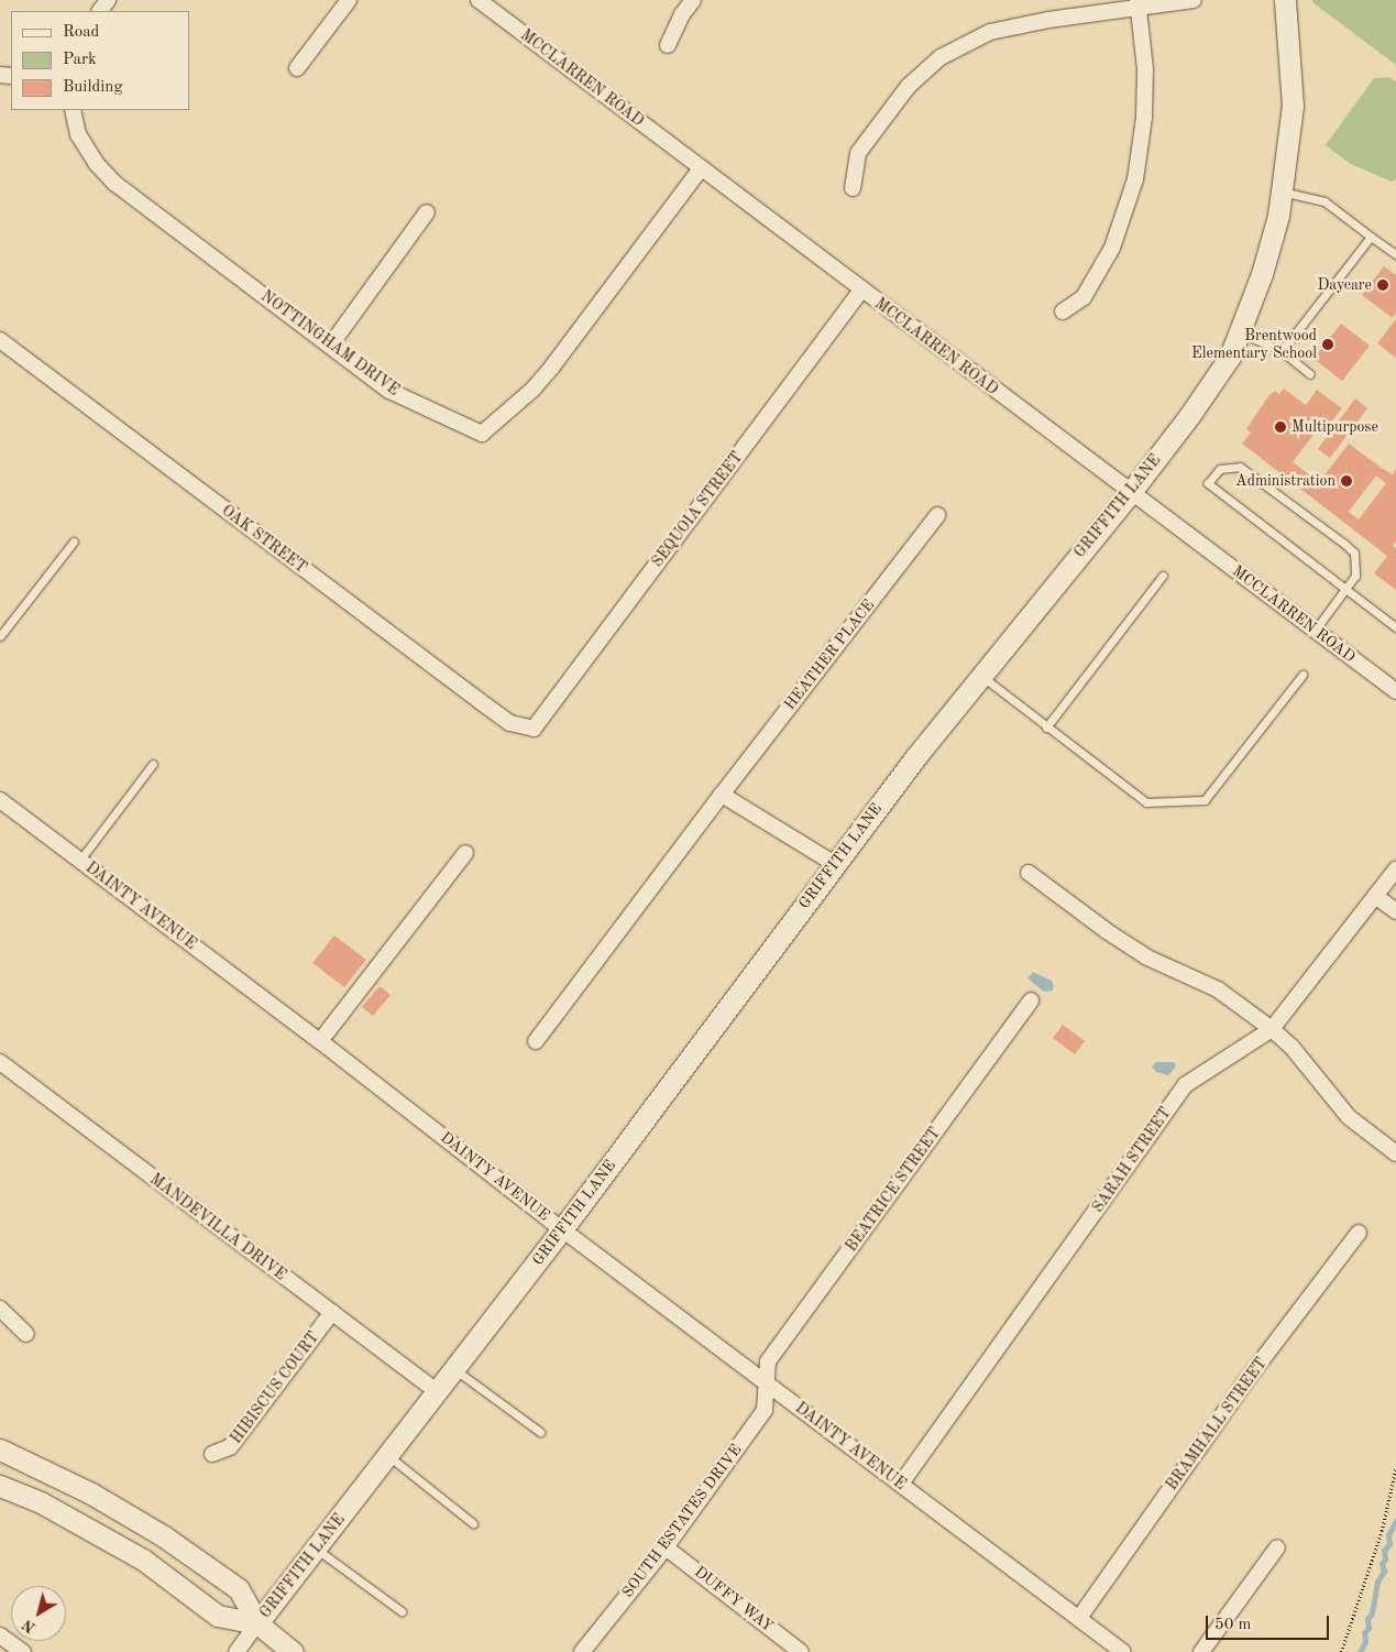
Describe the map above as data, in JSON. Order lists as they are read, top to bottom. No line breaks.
{"streets":{"street":["MCCLARREN ROAD","NOTTINGHAM DRIVE","GRIFFITH LANE","SEQUOIA STREET","OAK STREET","HEATHER PLACE","DAINTY AVENUE","SARAH STREET","BEATRICE STREET","MANDEVILLA DRIVE","HIBISCUS COURT","BRAMHALL STREET","SOUTH ESTATES DRIVE","DUFFY WAY"]},"crossings":[["MCCLARREN ROAD","NOTTINGHAM DRIVE"],["MCCLARREN ROAD","GRIFFITH LANE"],["MCCLARREN ROAD","SEQUOIA STREET"],["GRIFFITH LANE","DAINTY AVENUE"],["GRIFFITH LANE","MANDEVILLA DRIVE"],["SEQUOIA STREET","OAK STREET"],["DAINTY AVENUE","SARAH STREET"],["DAINTY AVENUE","BEATRICE STREET"],["DAINTY AVENUE","BRAMHALL STREET"],["DAINTY AVENUE","SOUTH ESTATES DRIVE"],["BEATRICE STREET","SOUTH ESTATES DRIVE"],["MANDEVILLA DRIVE","HIBISCUS COURT"],["SOUTH ESTATES DRIVE","DUFFY WAY"]],"places":["Daycare","Brentwood Elementary School","Multipurpose","Administration"],"legend":["Road","Park","Building"],"scale_bar":"50 m","north":"bottom left"}
